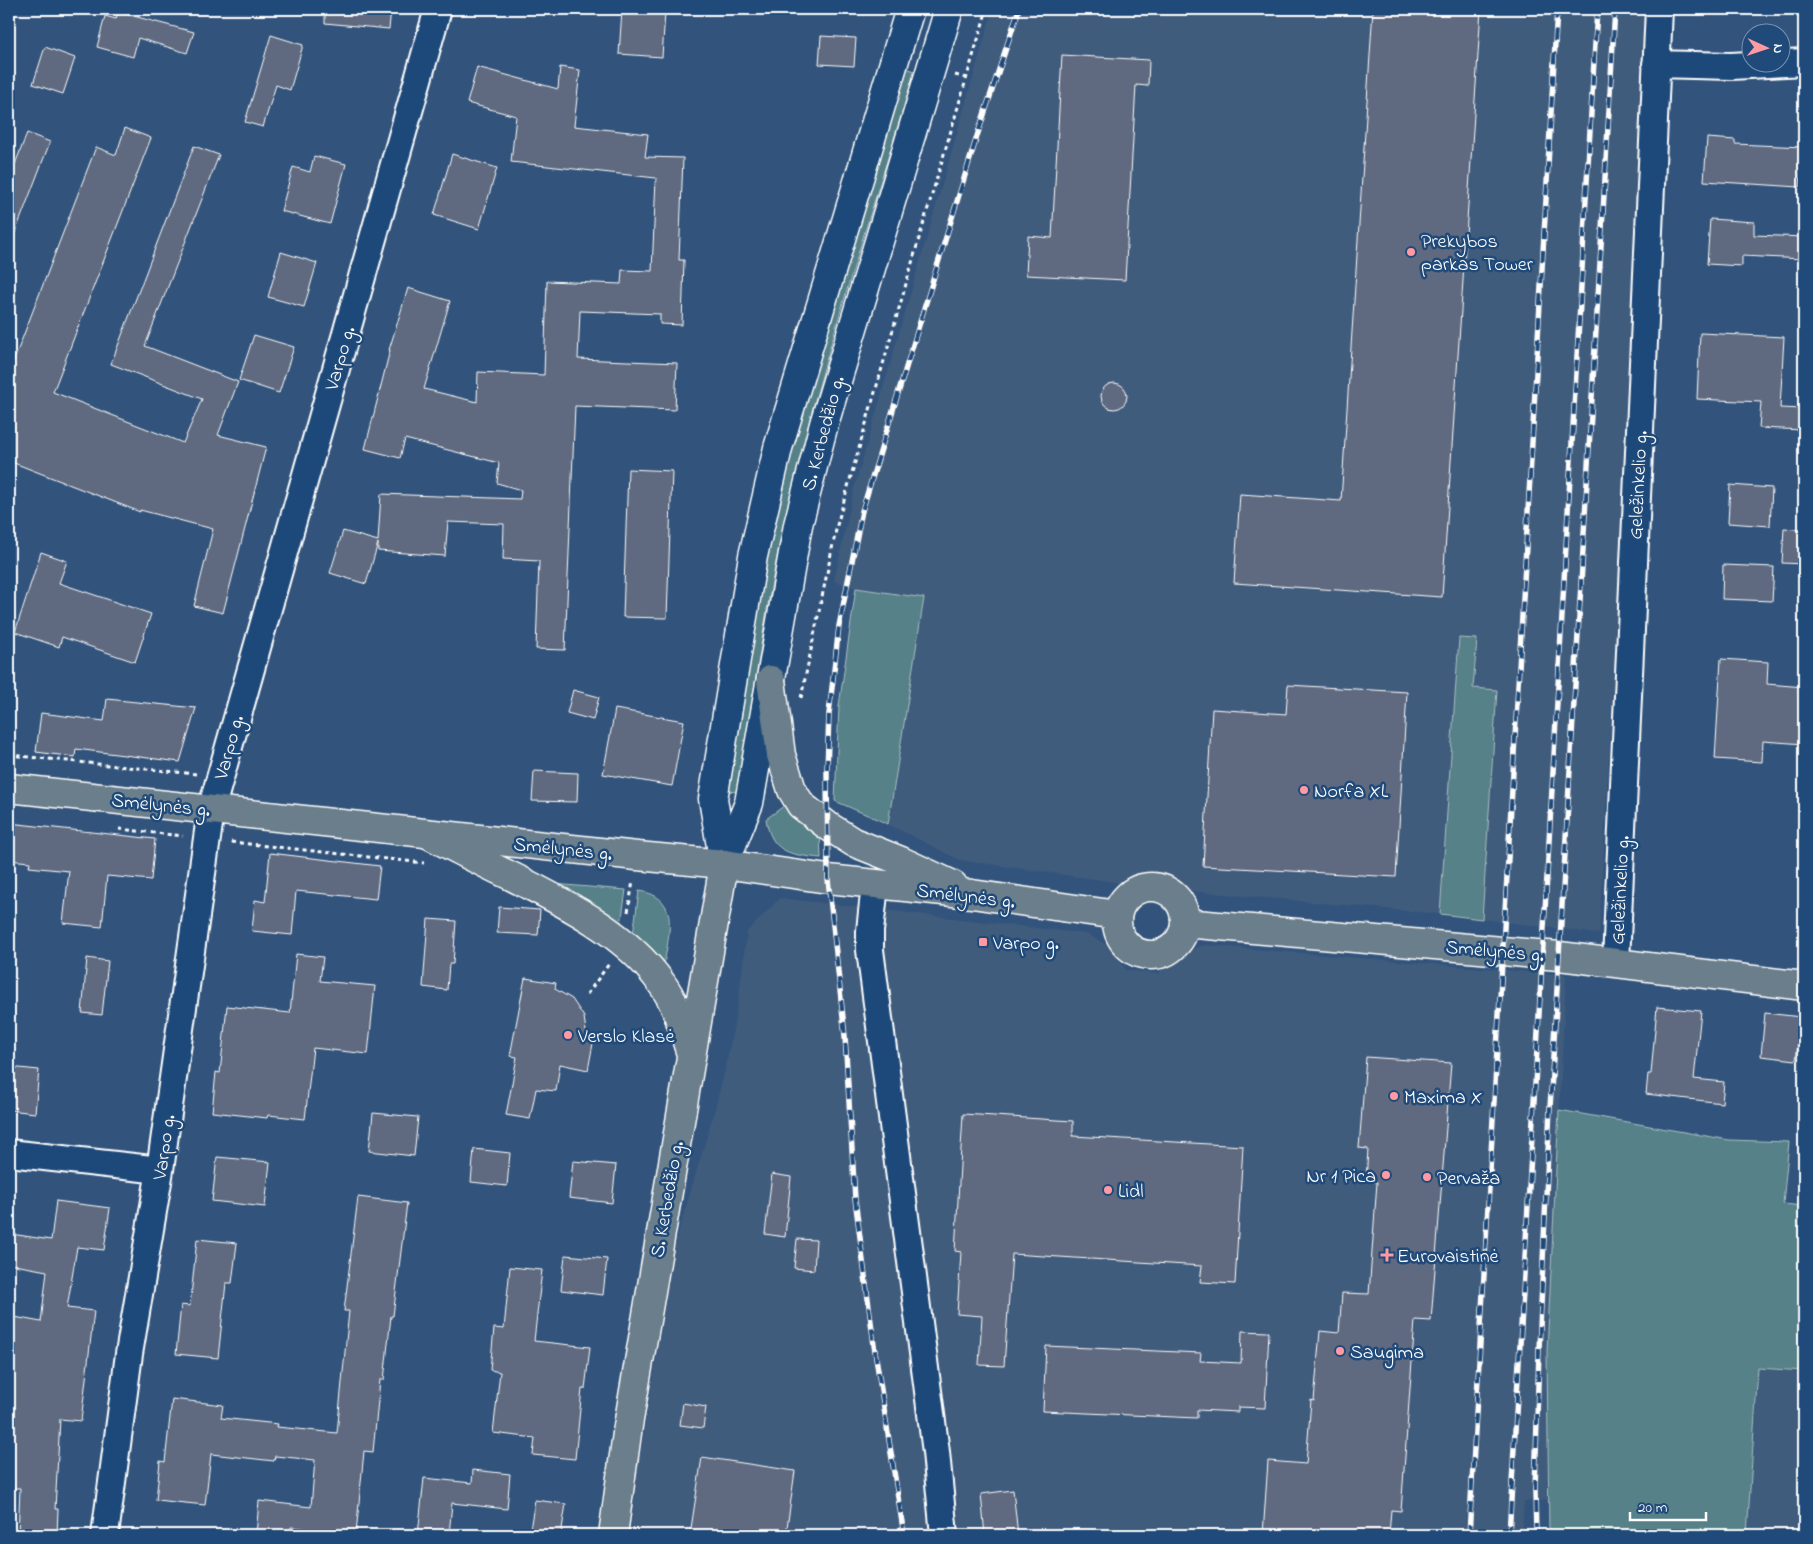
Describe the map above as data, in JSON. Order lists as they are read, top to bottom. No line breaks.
{"streets":{"main road":["S. Kerbedžio g.","Smėlynės g."],"street":["Varpo g.","Geležinkelio g."]},"crossings":[["Varpo g.","Smėlynės g."],["S. Kerbedžio g.","Smėlynės g."],["Geležinkelio g.","Smėlynės g."]],"places":{"other":["Prekybos parkas Tower","Norfa XL","Verslo Klasė","Maxima X","Nr 1 Pica","Pervaža","Lidl","Saugima"],"transit":["Varpo g."],"health":["Eurovaistinė"]},"scale_bar":"20 m","north":"right"}
